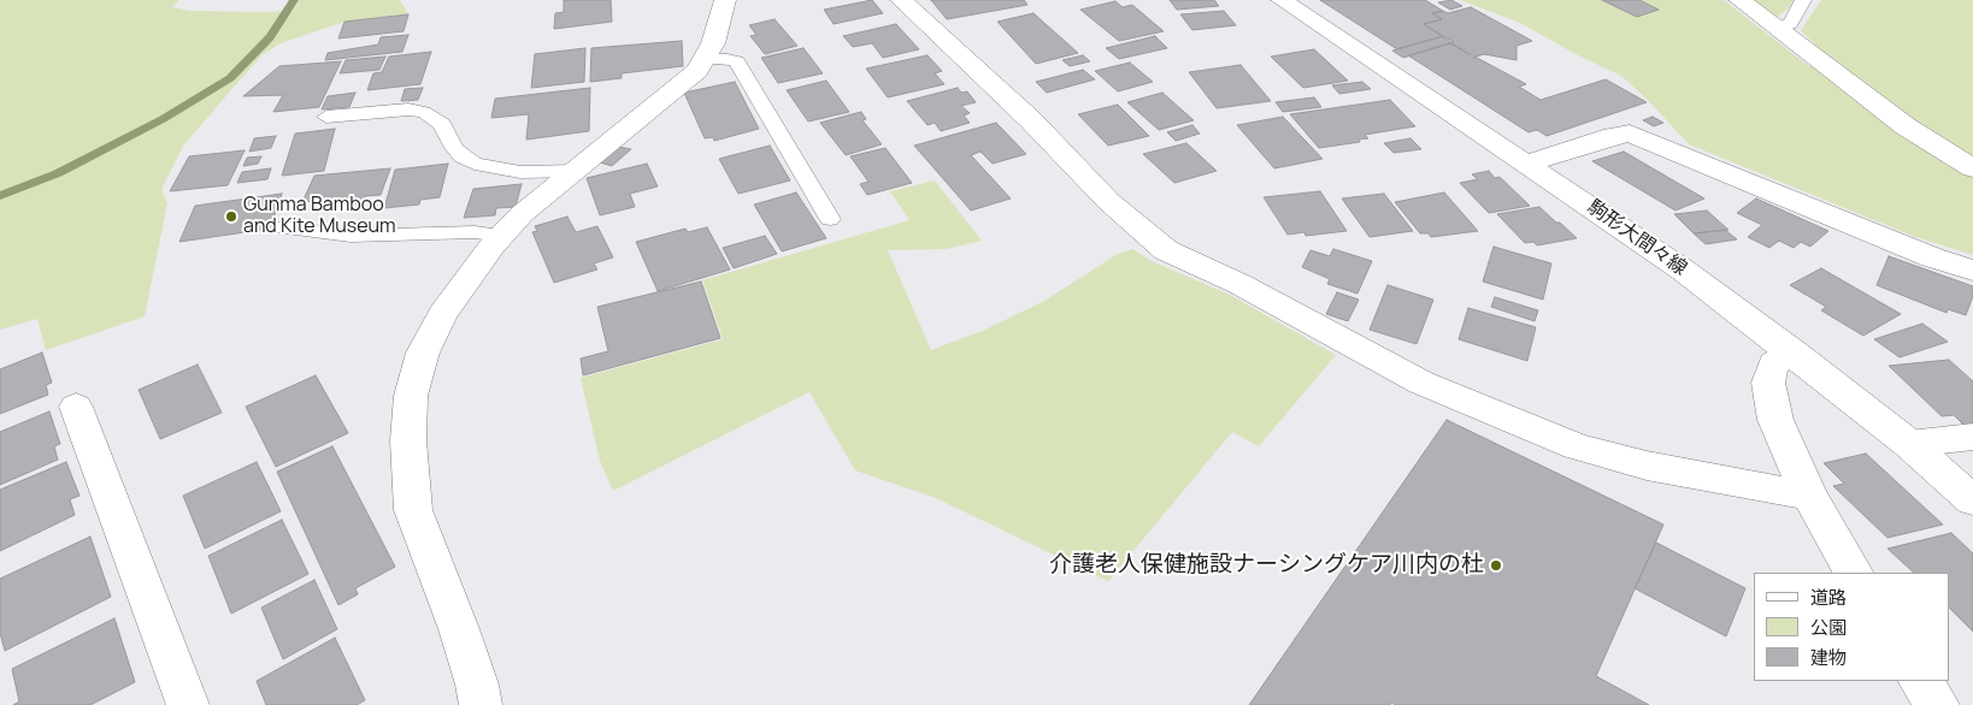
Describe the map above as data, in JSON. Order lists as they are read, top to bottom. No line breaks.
{"streets":{"street":["駒形大間々線"]},"places":["Gunma Bamboo and Kite Museum","介護老人保健施設ナーシングケア川内の杜"],"legend":["道路","公園","建物"]}
